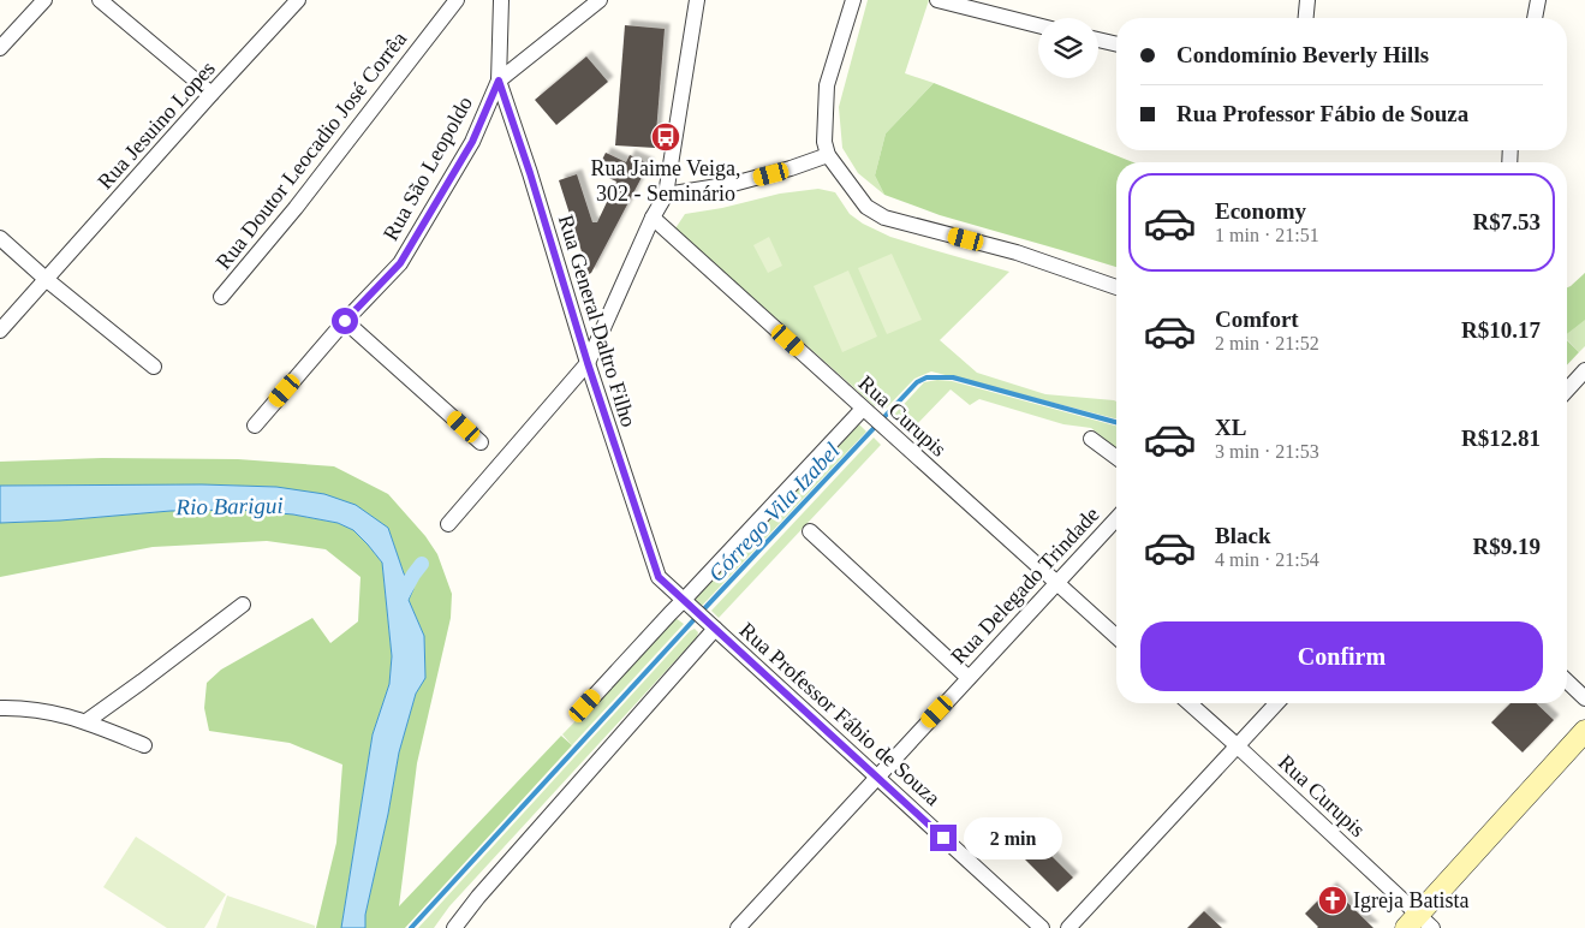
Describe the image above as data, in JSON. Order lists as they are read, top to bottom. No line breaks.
{"streets":{"street":["Rua Jesuino Lopes","Rua Doutor Leocadio José Corrêa","Rua São Leopoldo","Rua General Daltro Filho","Rua Curupis","Rua Delegado Trindade","Rua Professor Fábio de Souza"]},"crossings":[["Rua São Leopoldo","Rua General Daltro Filho"],["Rua General Daltro Filho","Rua Professor Fábio de Souza"],["Rua Curupis","Rua Delegado Trindade"],["Rua Delegado Trindade","Rua Professor Fábio de Souza"]],"water":["Rio Barigui","Córrego Vila Izabel"],"places":{"bus stop":["Rua Jaime Veiga, 302 - Seminário"],"church":["Igreja Batista"]},"page":{"banner":["Condomínio Beverly Hills","Rua Professor Fábio de Souza"],"list":[{"name":"Economy","note":"1 min · 21:51","value":"R$7.53"},{"name":"Comfort","note":"2 min · 21:52","value":"R$10.17"},{"name":"XL","note":"3 min · 21:53","value":"R$12.81"},{"name":"Black","note":"4 min · 21:54","value":"R$9.19"}],"buttons":"Confirm","bubble":"2 min"}}
